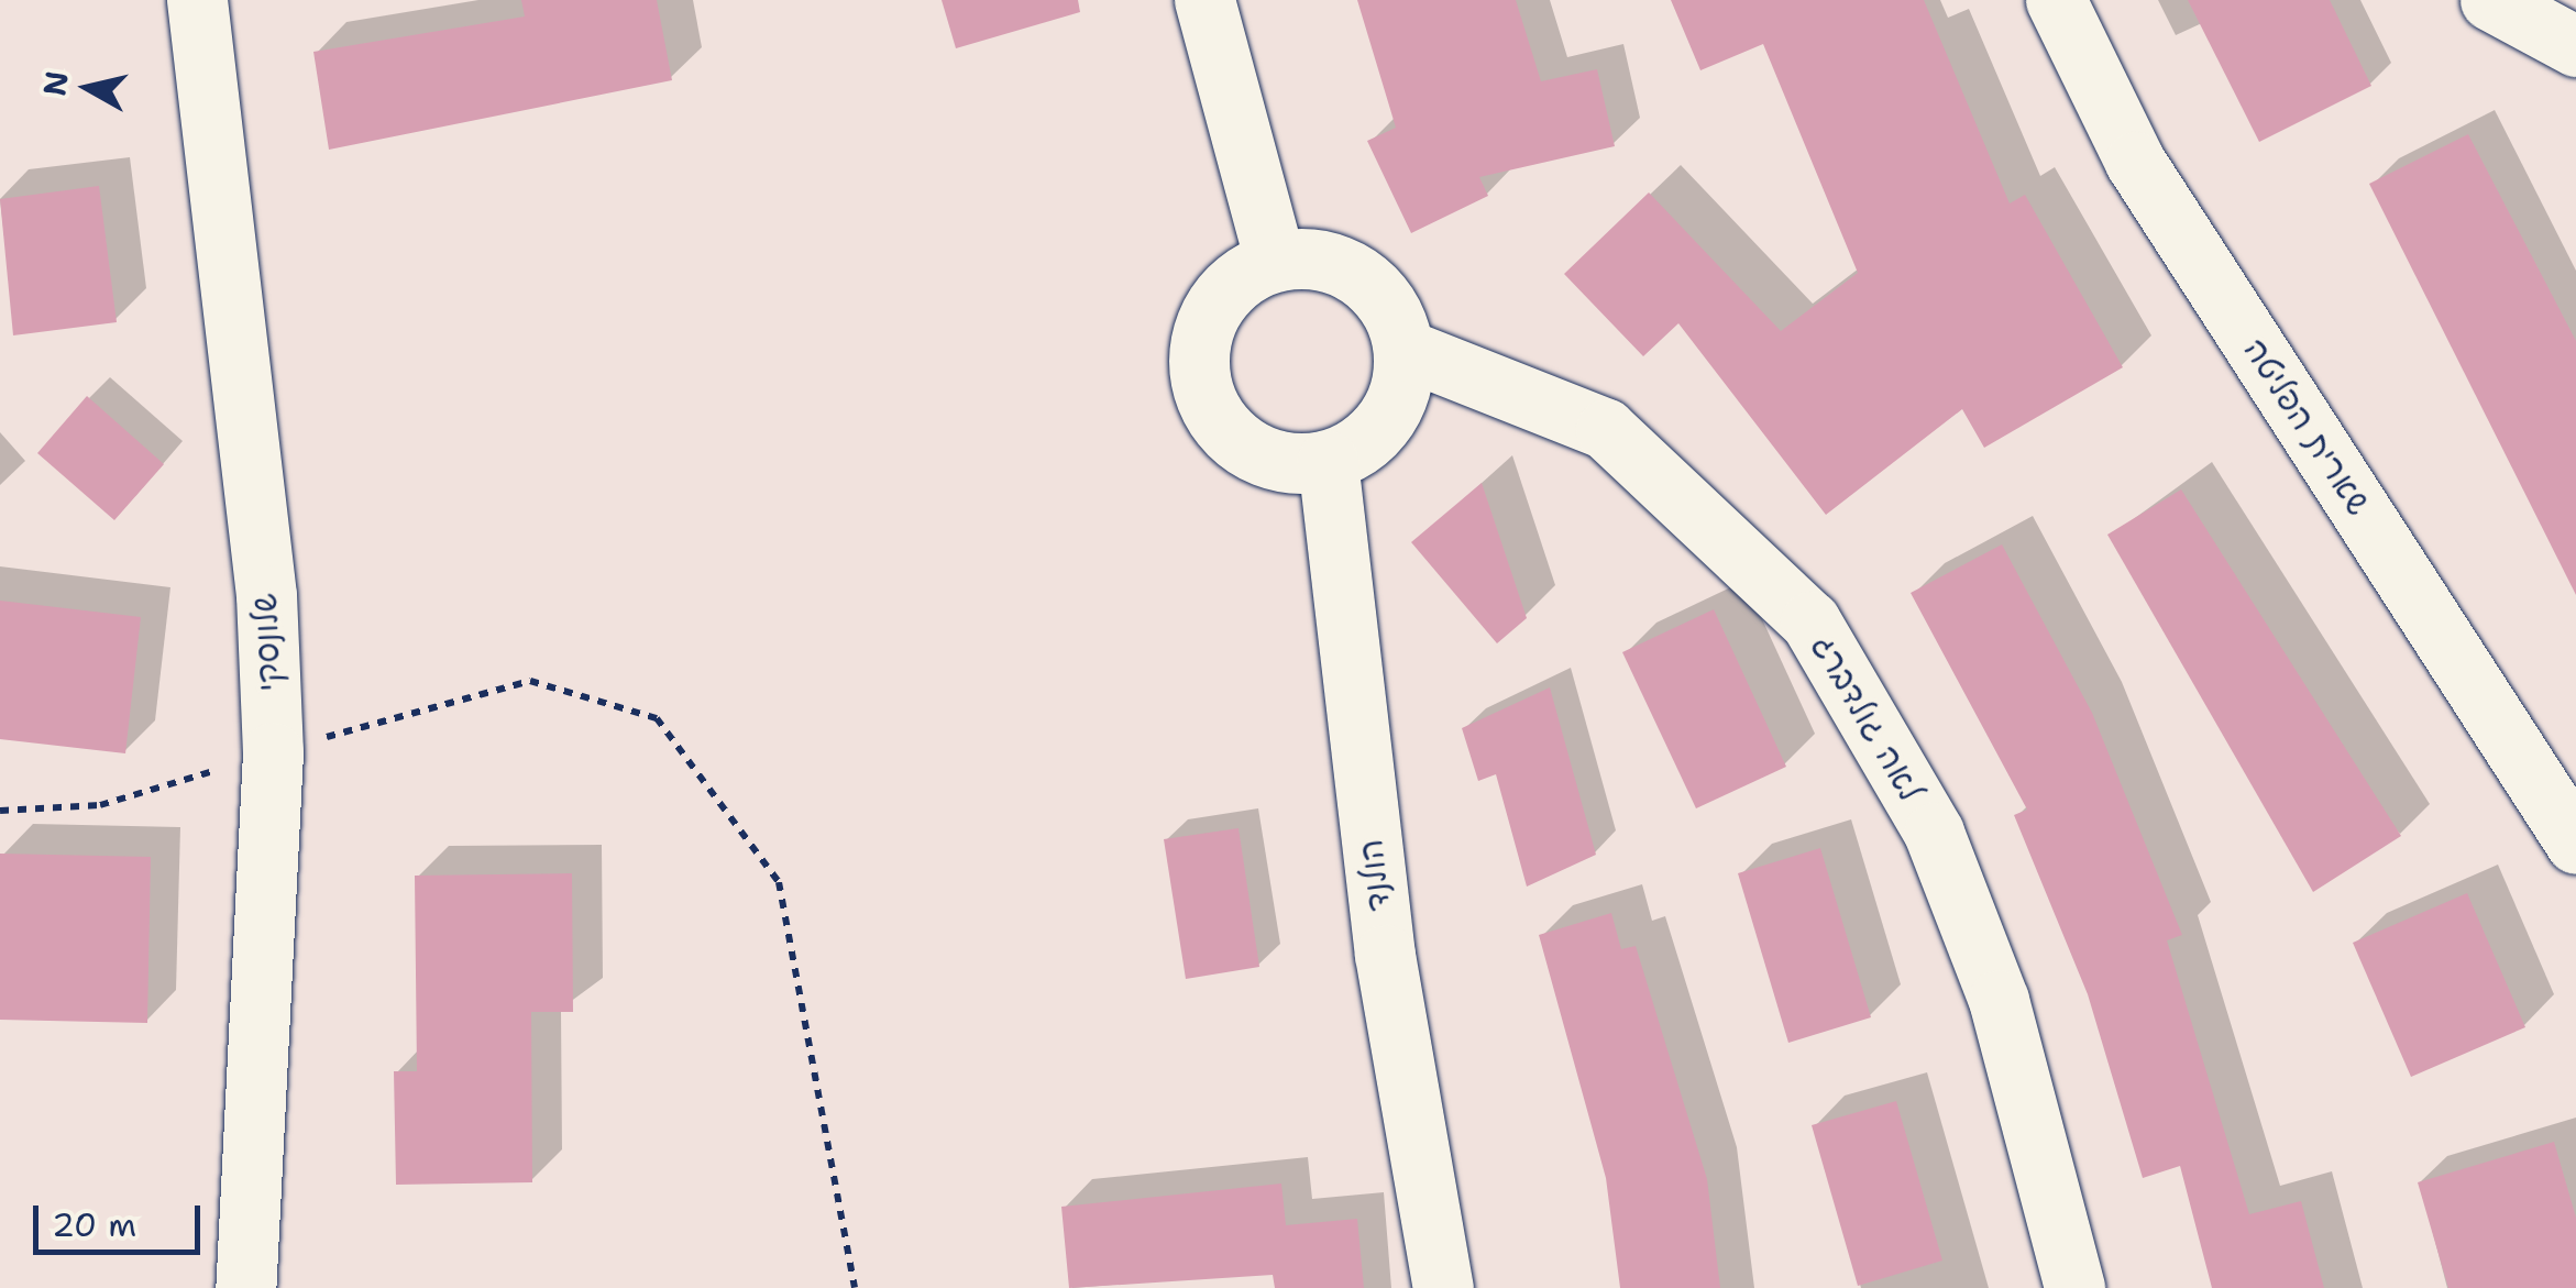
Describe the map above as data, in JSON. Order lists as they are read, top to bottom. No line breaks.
{"streets":{"street":["שארית הפליטה","שלונסקי","לאה גולדברג","הולנד"]},"crossings":[["לאה גולדברג","הולנד"]],"scale_bar":"20 m","north":"left"}
